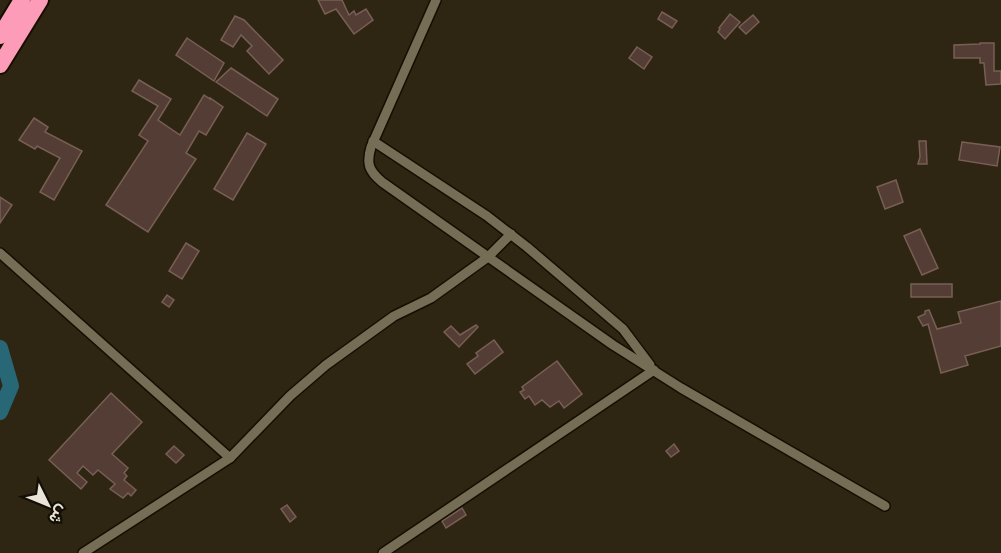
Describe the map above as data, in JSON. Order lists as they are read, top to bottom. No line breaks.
{"north":"bottom right"}
